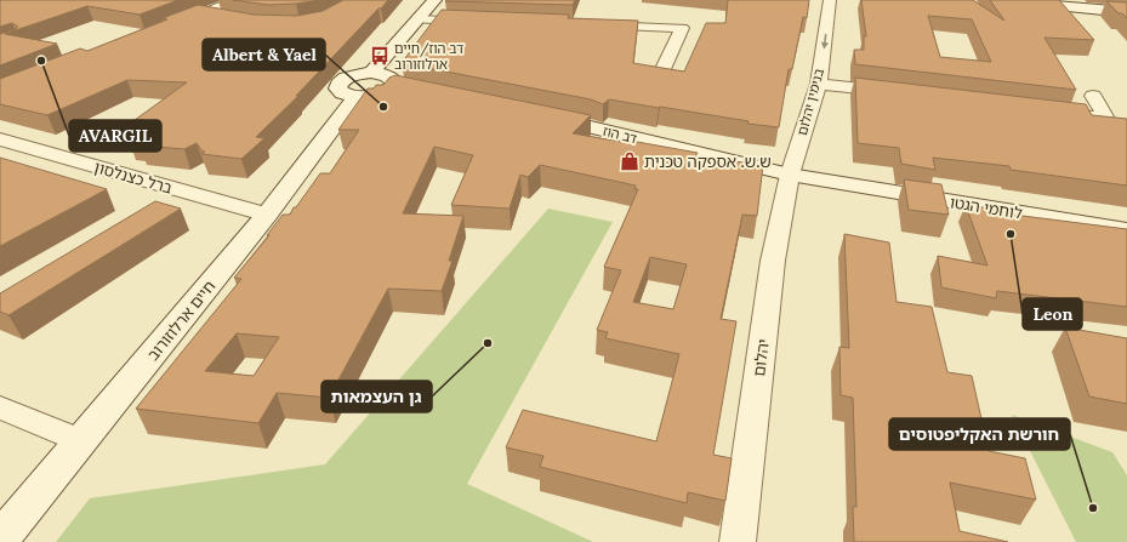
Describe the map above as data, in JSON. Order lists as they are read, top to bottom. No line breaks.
{"streets":{"street":["בנימין יהלום","דב הוז","ברל כצנלסון","לוחמי הגטו","חיים ארלוזורוב","יהלום"]},"crossings":[["בנימין יהלום","דב הוז"],["בנימין יהלום","לוחמי הגטו"],["בנימין יהלום","יהלום"],["דב הוז","לוחמי הגטו"],["דב הוז","יהלום"],["ברל כצנלסון","חיים ארלוזורוב"],["לוחמי הגטו","יהלום"]],"one_way":["בנימין יהלום"],"places":{"bus stop":["דב הוז/חיים ארלוזורוב"],"other":["AVARGIL","Albert & Yael","Leon","גן העצמאות","חורשת האקליפטוסים"],"shop":["ש.ש. אספקה טכנית"]}}
